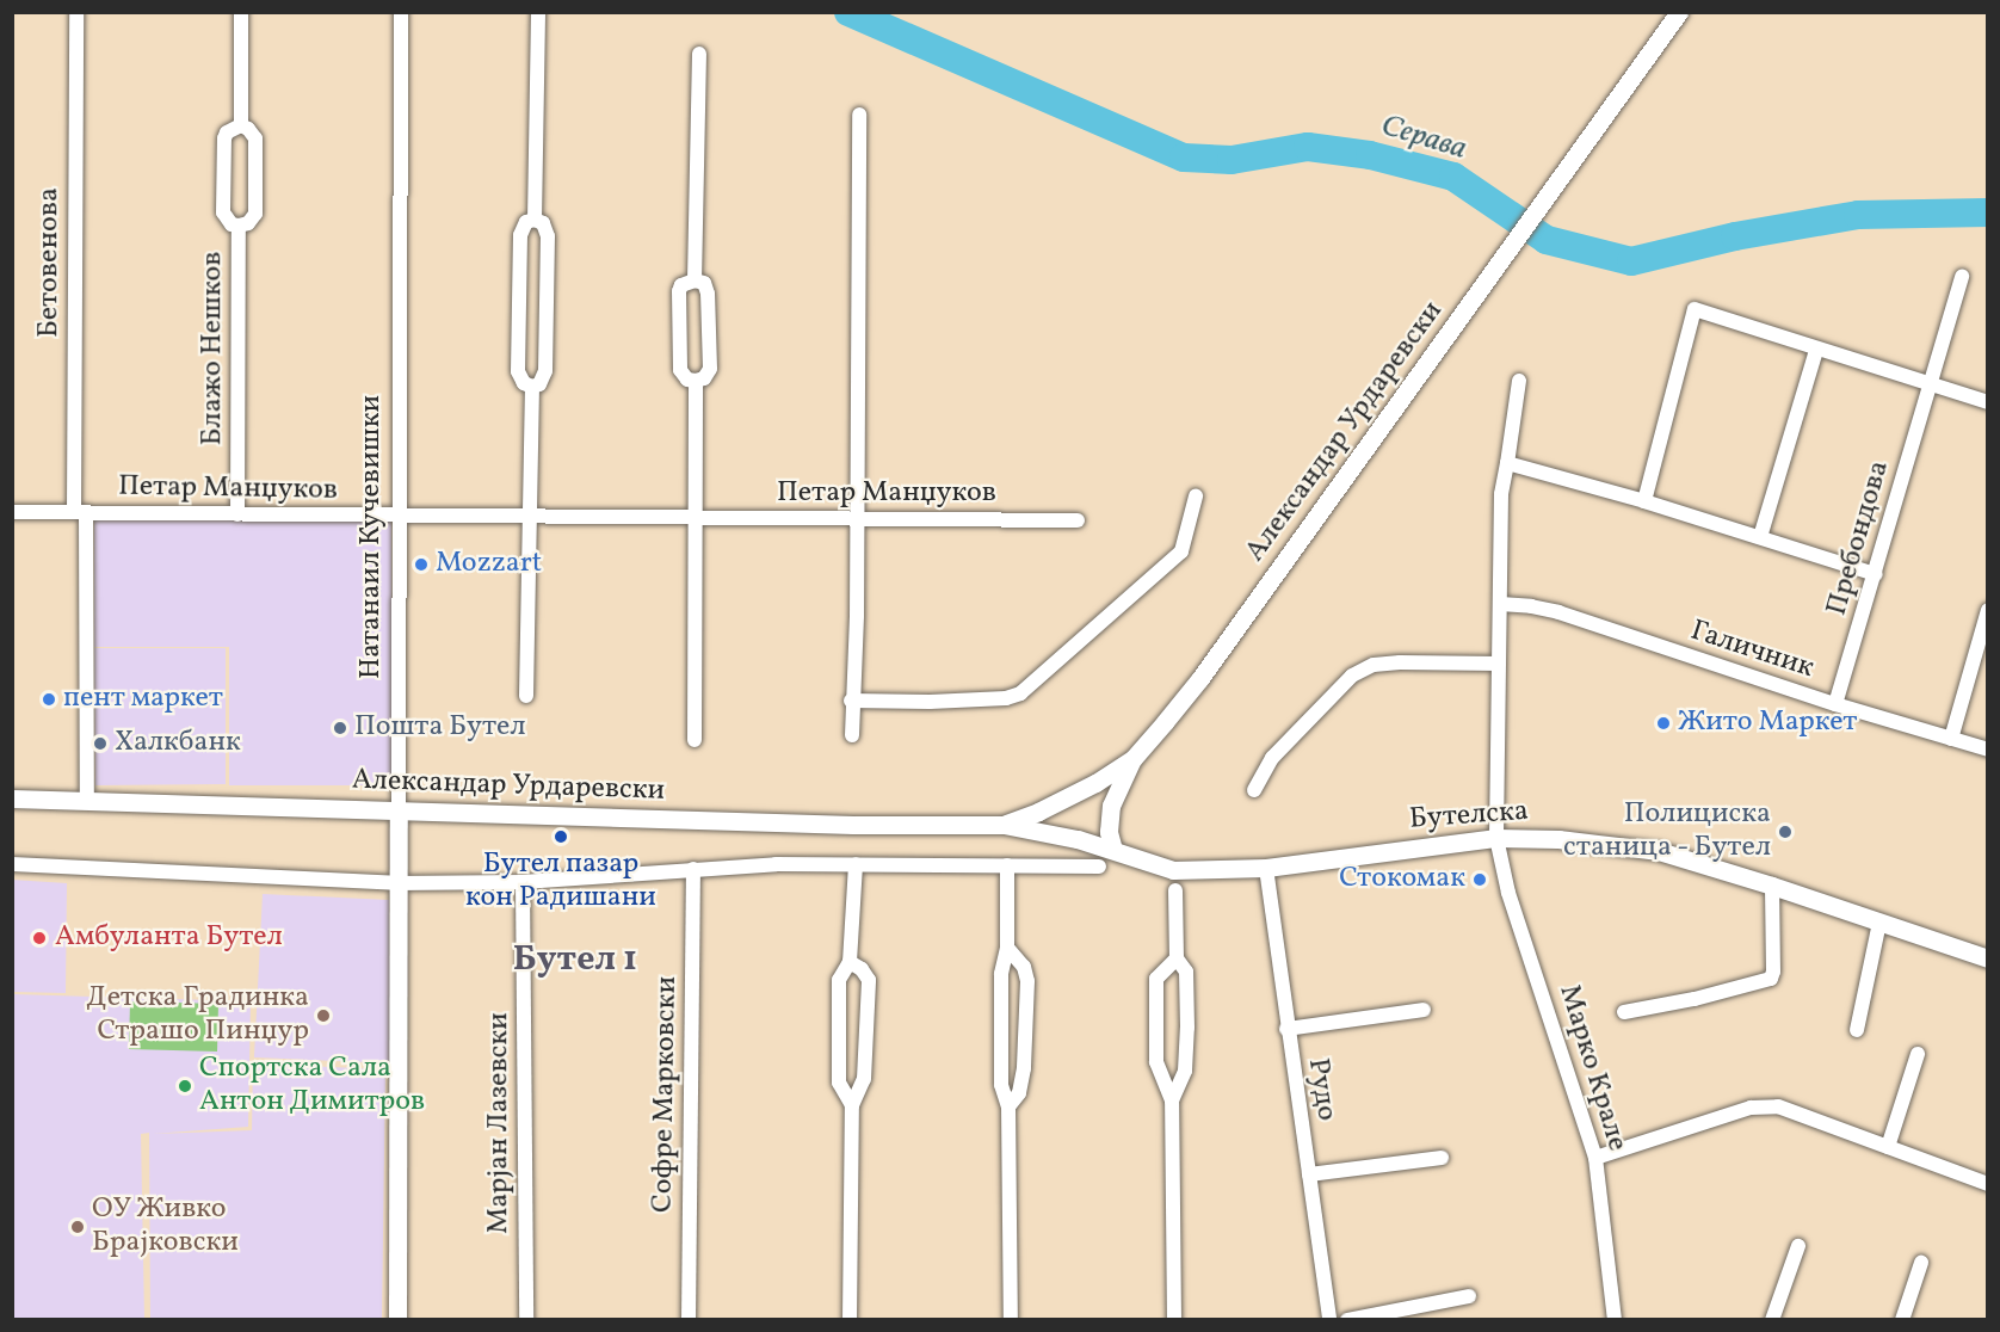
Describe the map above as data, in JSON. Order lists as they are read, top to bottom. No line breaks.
{"streets":{"street":["Бетовенова","Блажо Нешков","Александар Урдаревски","Петар Манџуков","Натанаил Кучевишки","Пребондова","Галичник","Бутелска","Марко Крале","Рудо","Софре Марковски","Марјан Лазевски"]},"crossings":[["Бетовенова","Александар Урдаревски"],["Бетовенова","Петар Манџуков"],["Блажо Нешков","Петар Манџуков"],["Александар Урдаревски","Натанаил Кучевишки"],["Александар Урдаревски","Бутелска"],["Петар Манџуков","Натанаил Кучевишки"],["Пребондова","Галичник"],["Галичник","Марко Крале"],["Бутелска","Марко Крале"],["Бутелска","Рудо"]],"districts":["Бутел 1"],"water":["Серава"],"places":["Mozzart","пент маркет","Жито Маркет","Пошта Бутел","Халкбанк","Полициска станица - Бутел","Бутел пазар кон Радишани","Стокомак","Амбуланта Бутел","Детска Градинка Страшо Пинџур","Спортска Сала Антон Димитров","ОУ Живко Брајковски"]}
